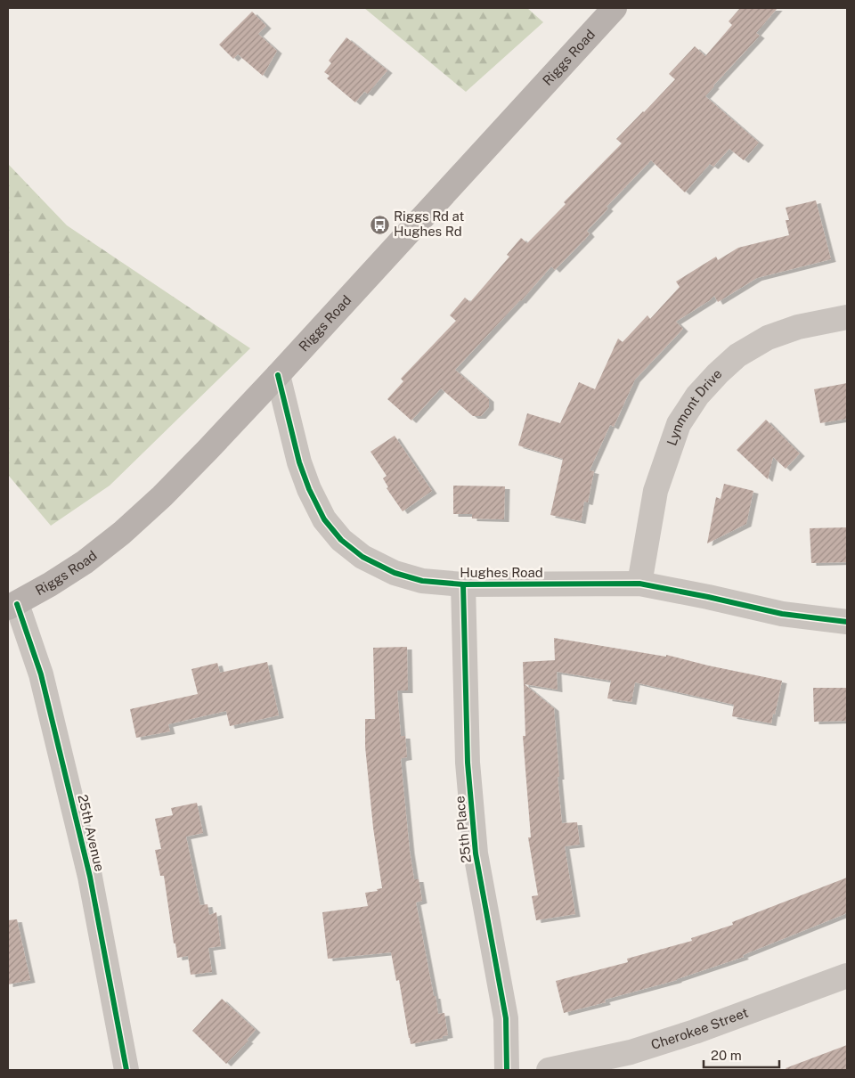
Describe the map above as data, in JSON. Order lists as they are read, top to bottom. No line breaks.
{"streets":{"main road":["Riggs Road"],"street":["Lynmont Drive","Hughes Road","25th Place","25th Avenue","Cherokee Street"]},"crossings":[["Riggs Road","Hughes Road"],["Riggs Road","25th Avenue"],["Lynmont Drive","Hughes Road"],["Hughes Road","25th Place"]],"places":{"bus stop":["Riggs Rd at Hughes Rd"]},"scale_bar":"20 m"}
